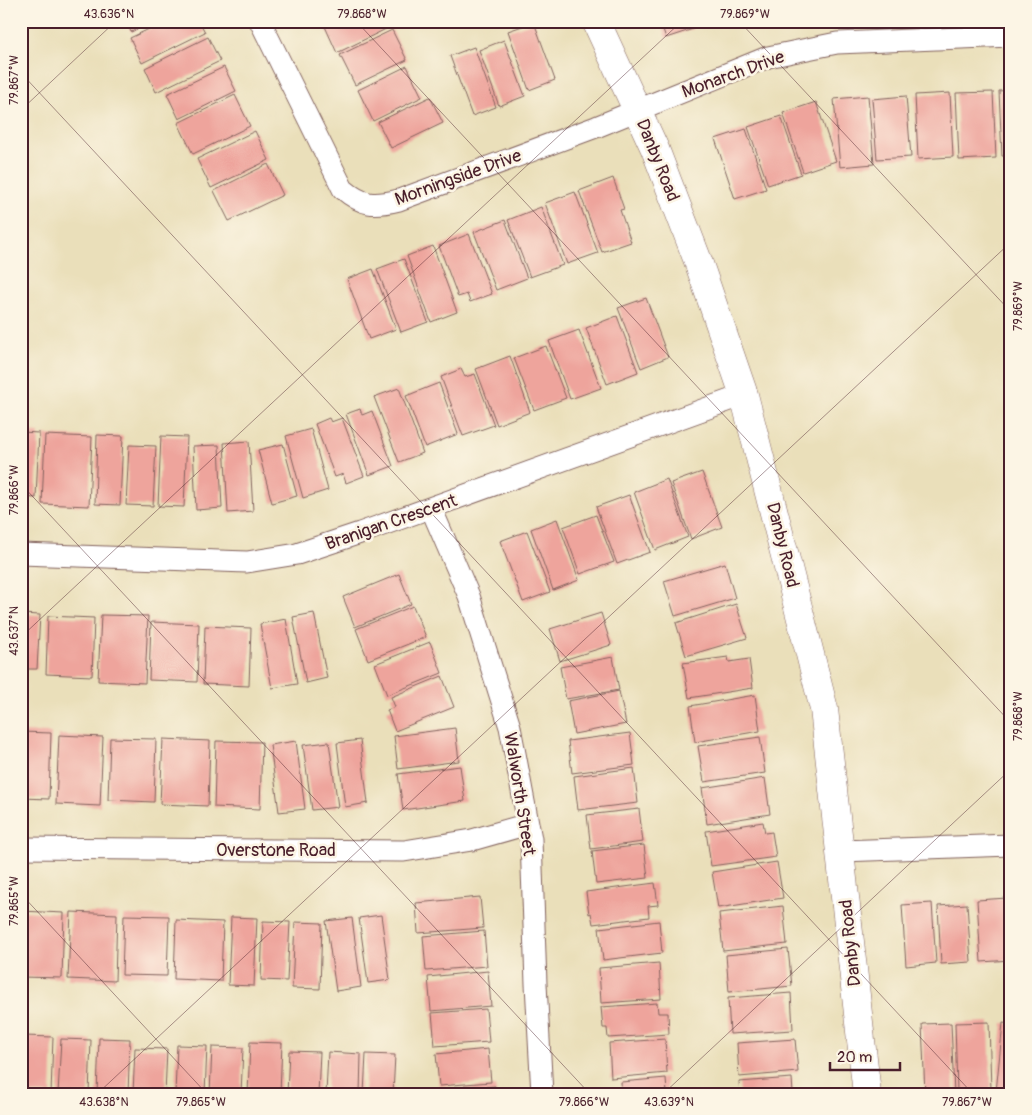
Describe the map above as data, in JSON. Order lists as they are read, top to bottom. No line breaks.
{"streets":{"street":["Monarch Drive","Danby Road","Morningside Drive","Branigan Crescent","Walworth Street","Overstone Road"]},"crossings":[["Monarch Drive","Danby Road"],["Monarch Drive","Morningside Drive"],["Danby Road","Morningside Drive"],["Danby Road","Branigan Crescent"],["Branigan Crescent","Walworth Street"],["Walworth Street","Overstone Road"]],"scale_bar":"20 m","coordinates":["43.636°N","79.868°W","79.869°W","79.867°W","79.866°W","43.637°N","79.865°W","43.638°N","43.639°N"]}
